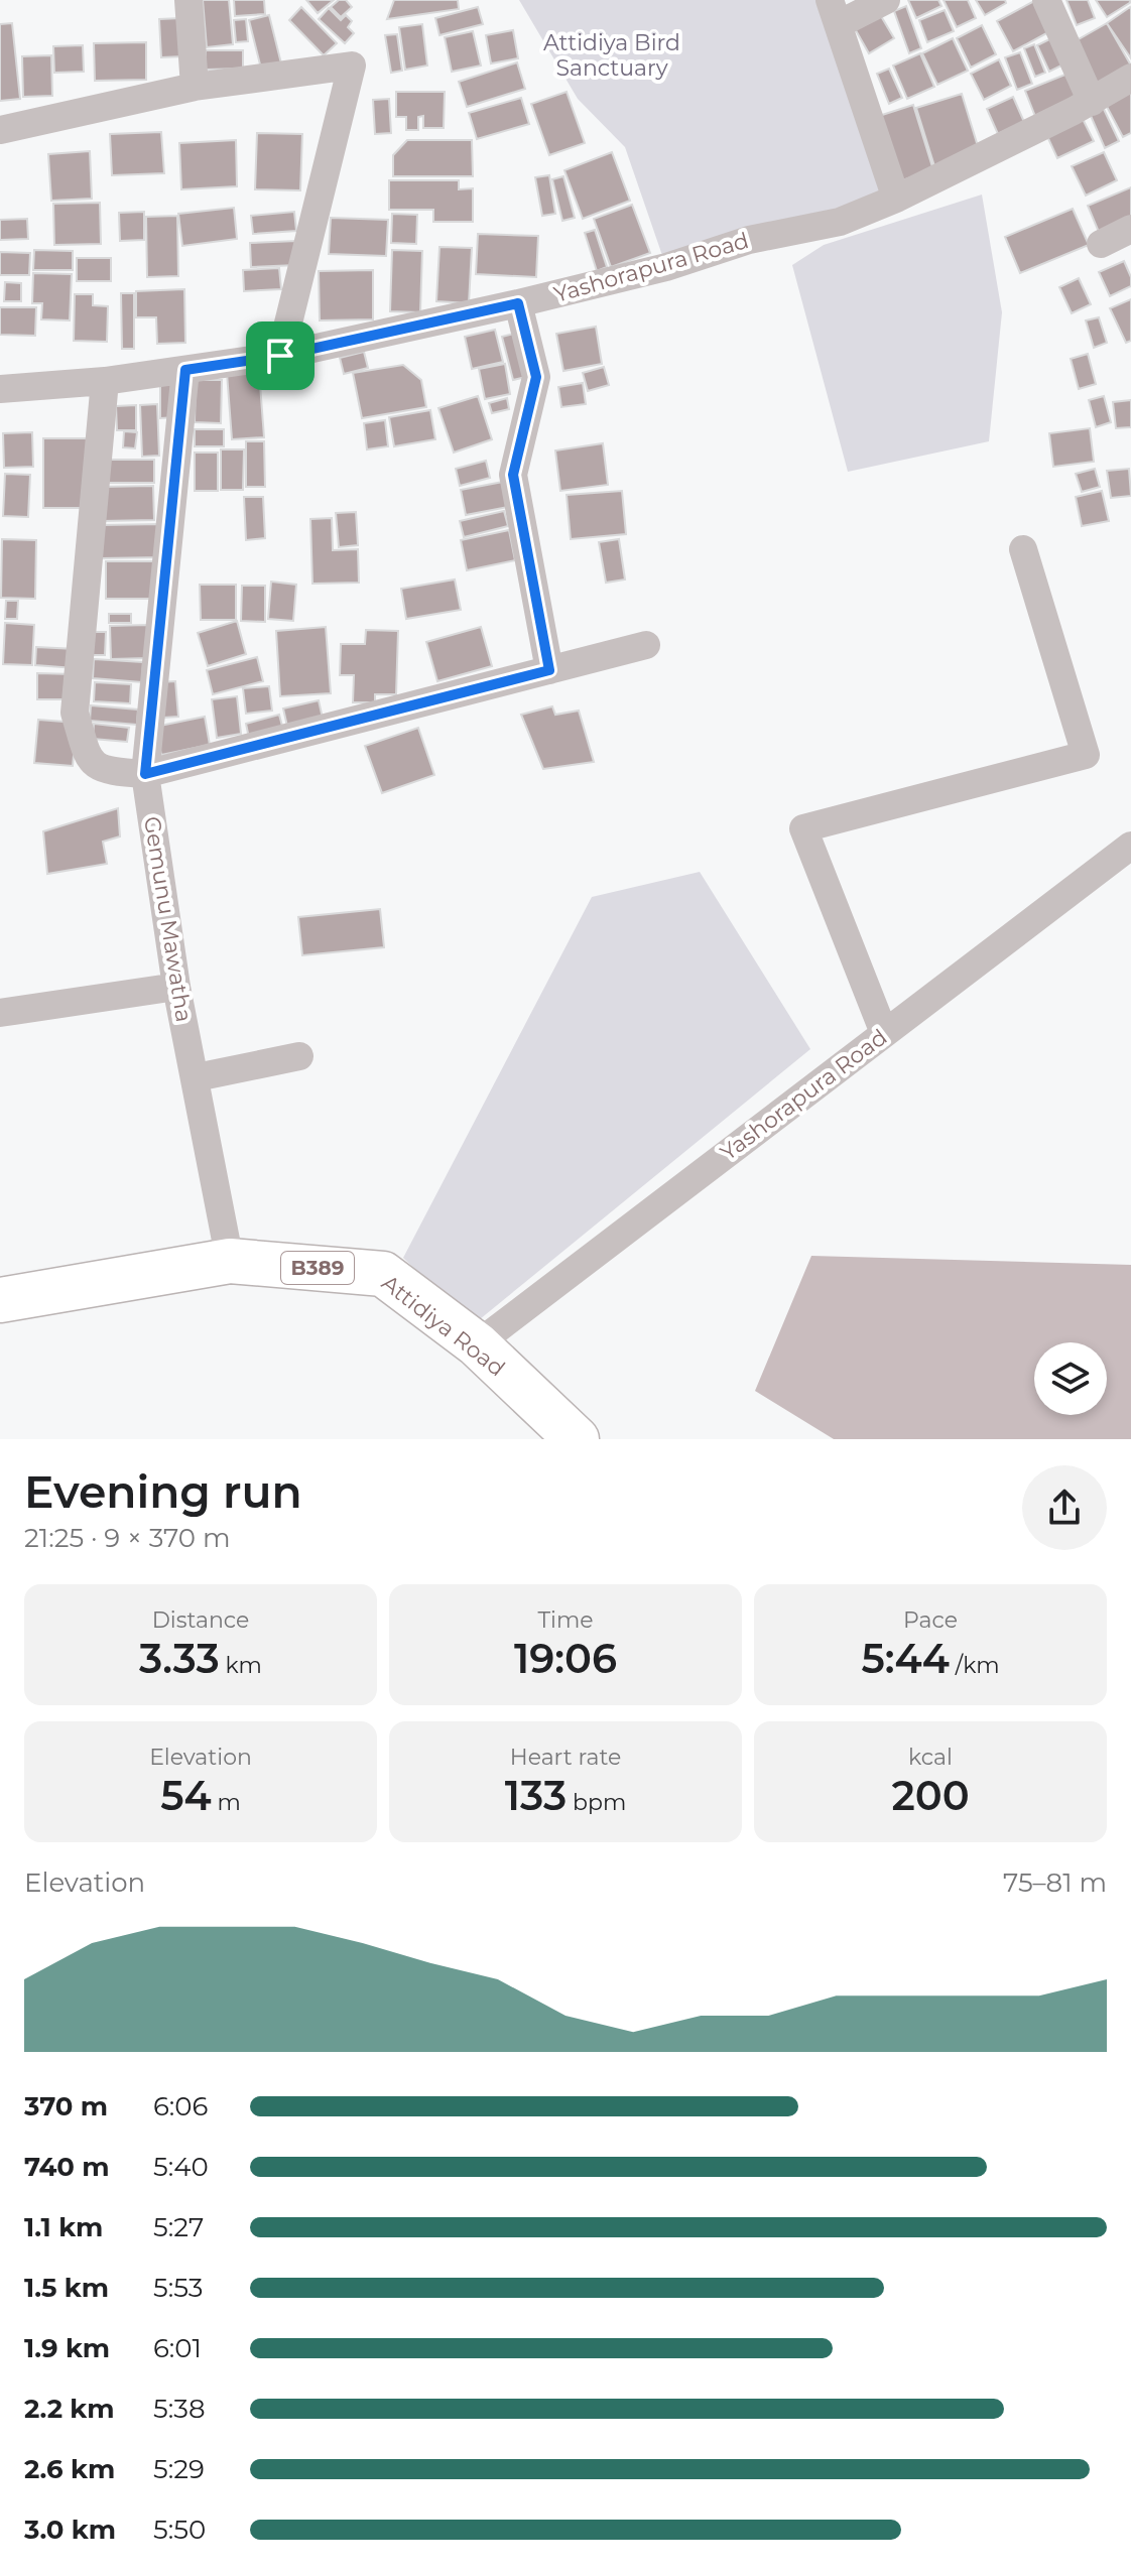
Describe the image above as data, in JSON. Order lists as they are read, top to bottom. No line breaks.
{"streets":{"main road":["B389","Attidiya Road"],"street":["Yashorapura Road","Gemunu Mawatha"]},"crossings":[["Yashorapura Road","Gemunu Mawatha"],["Yashorapura Road","Attidiya Road"],["Gemunu Mawatha","Attidiya Road"]],"parks":["Attidiya Bird Sanctuary"],"page":{"heading":["Evening run","21:25 · 9 × 370 m"],"stats":[["Distance","3.33 km"],["Time","19:06"],["Pace","5:44 /km"],["Elevation","54 m"],["Heart rate","133 bpm"],["kcal","200"]],"chart":["Elevation","75–81 m"],"list":[{"name":"370 m","note":"6:06"},{"name":"740 m","note":"5:40"},{"name":"1.1 km","note":"5:27"},{"name":"1.5 km","note":"5:53"},{"name":"1.9 km","note":"6:01"},{"name":"2.2 km","note":"5:38"},{"name":"2.6 km","note":"5:29"},{"name":"3.0 km","note":"5:50"}]}}
